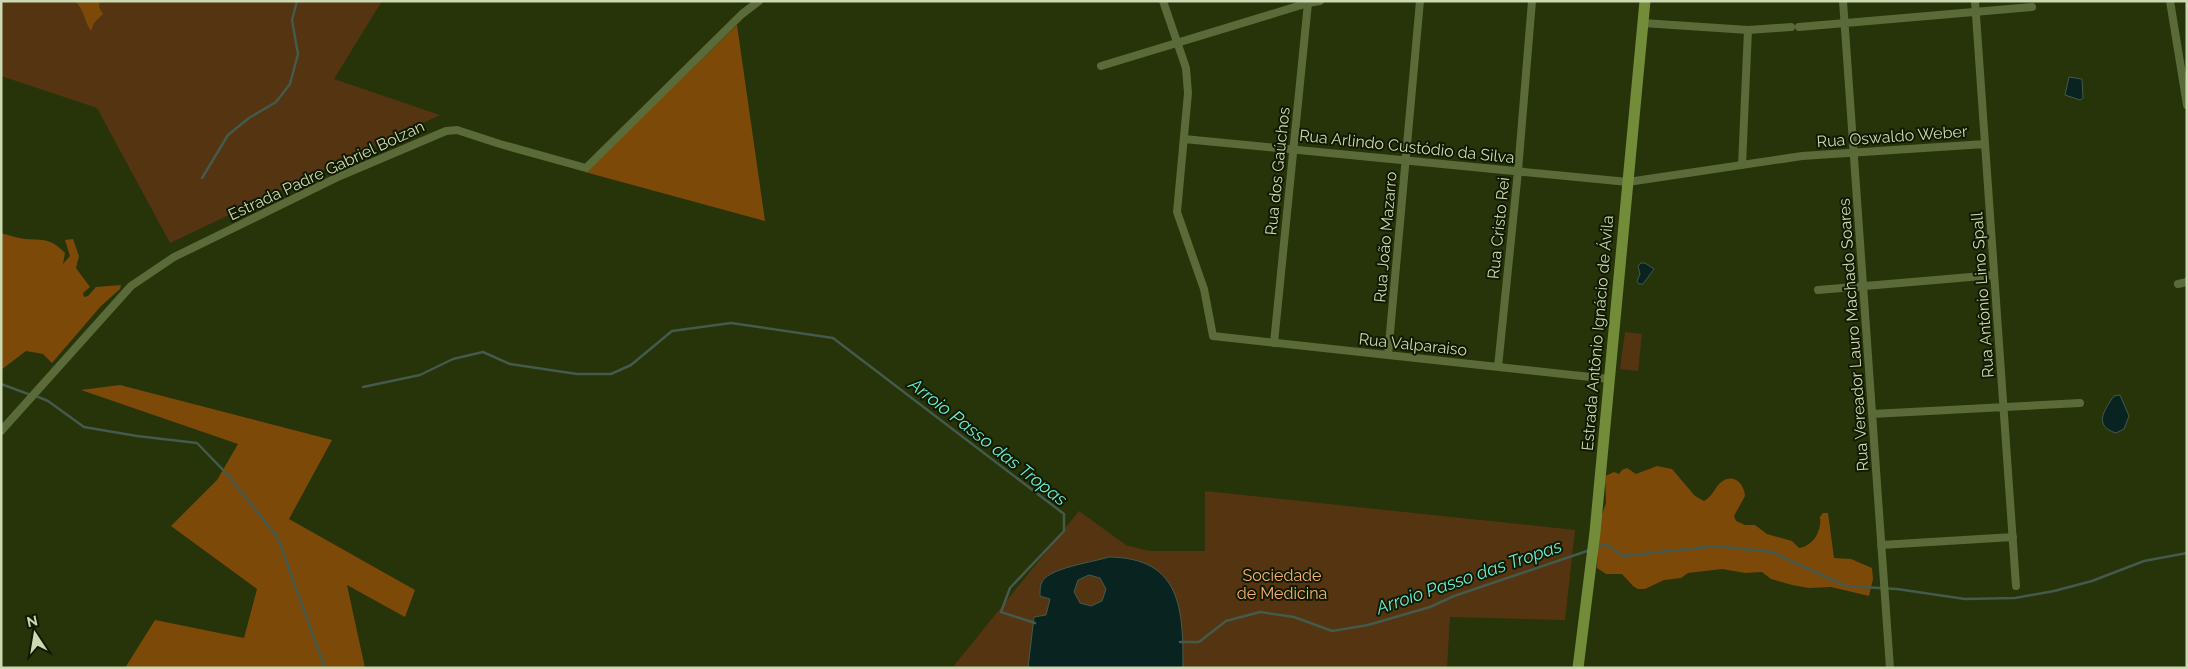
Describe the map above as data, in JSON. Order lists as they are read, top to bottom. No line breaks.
{"streets":{"street":["Rua Oswaldo Weber","Rua Arlindo Custódio da Silva","Estrada Padre Gabriel Bolzan","Rua dos Gaúchos","Rua Cristo Rei","Rua João Mazarro","Rua Antônio Lino Spall","Estrada Antônio Ignácio de Ávila","Rua Vereador Lauro Machado Soares","Rua Valparaiso"]},"crossings":[["Rua Oswaldo Weber","Rua Arlindo Custódio da Silva"],["Rua Oswaldo Weber","Rua Antônio Lino Spall"],["Rua Oswaldo Weber","Rua Vereador Lauro Machado Soares"],["Rua Arlindo Custódio da Silva","Rua dos Gaúchos"],["Rua Arlindo Custódio da Silva","Rua Cristo Rei"],["Rua Arlindo Custódio da Silva","Rua João Mazarro"],["Rua Arlindo Custódio da Silva","Estrada Antônio Ignácio de Ávila"],["Rua Arlindo Custódio da Silva","Rua Valparaiso"],["Rua dos Gaúchos","Rua Valparaiso"],["Rua Cristo Rei","Rua Valparaiso"],["Rua João Mazarro","Rua Valparaiso"],["Estrada Antônio Ignácio de Ávila","Rua Valparaiso"]],"water":["Arroio Passo das Tropas"],"parks":["Sociedade de Medicina"],"north":"top"}
